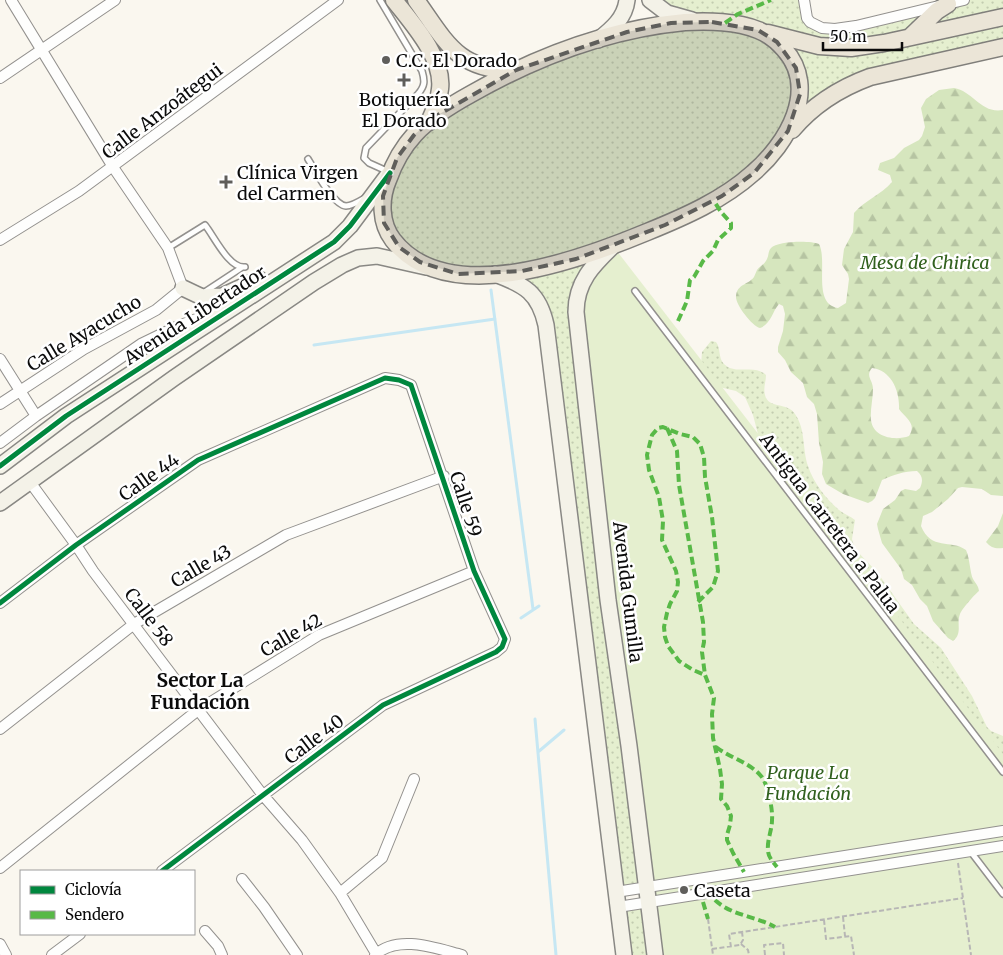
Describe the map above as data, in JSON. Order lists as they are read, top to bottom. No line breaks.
{"streets":{"main road":["Avenida Libertador","Avenida Gumilla"],"street":["Calle Anzoátegui","Calle Ayacucho","Calle 44","Calle 59","Calle 43","Calle 58","Calle 42","Calle 40"],"lane":["Antigua Carretera a Palua"]},"crossings":[["Calle 44","Calle 59"],["Calle 44","Calle 58"],["Calle 59","Calle 43"],["Calle 59","Calle 42"],["Calle 59","Calle 40"],["Calle 43","Calle 58"],["Calle 58","Calle 42"],["Calle 58","Calle 40"]],"districts":["Sector La Fundación"],"parks":["Mesa de Chirica","Parque La Fundación"],"places":{"other":["C.C. El Dorado","Caseta"],"health":["Botiquería El Dorado","Clínica Virgen del Carmen"]},"legend":["Ciclovía","Sendero"],"scale_bar":"50 m"}
